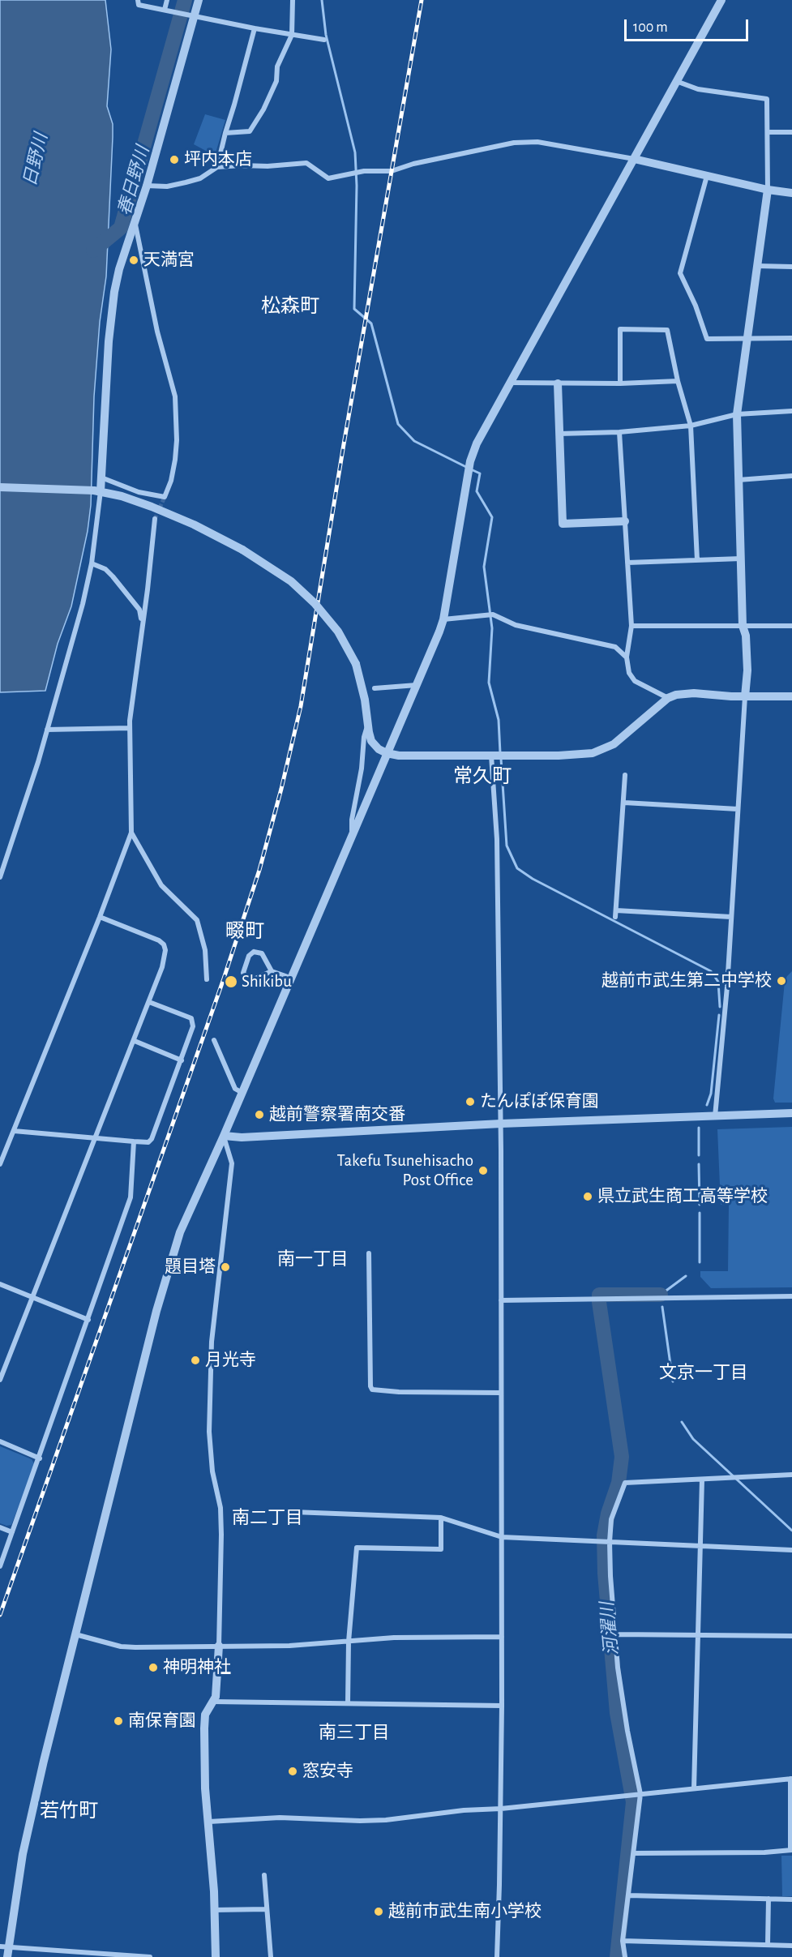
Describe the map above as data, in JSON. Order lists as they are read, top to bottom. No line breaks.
{"districts":["松森町","常久町","畷町","南一丁目","文京一丁目","南二丁目","南三丁目","若竹町"],"water":["日野川","春日野川","河濯川"],"places":["坪内本店","天満宮","越前市武生第二中学校","Shikibu","たんぽぽ保育園","越前警察署南交番","Takefu Tsunehisacho Post Office","県立武生商工高等学校","題目塔","月光寺","神明神社","南保育園","窓安寺","越前市武生南小学校"],"scale_bar":"100 m"}
